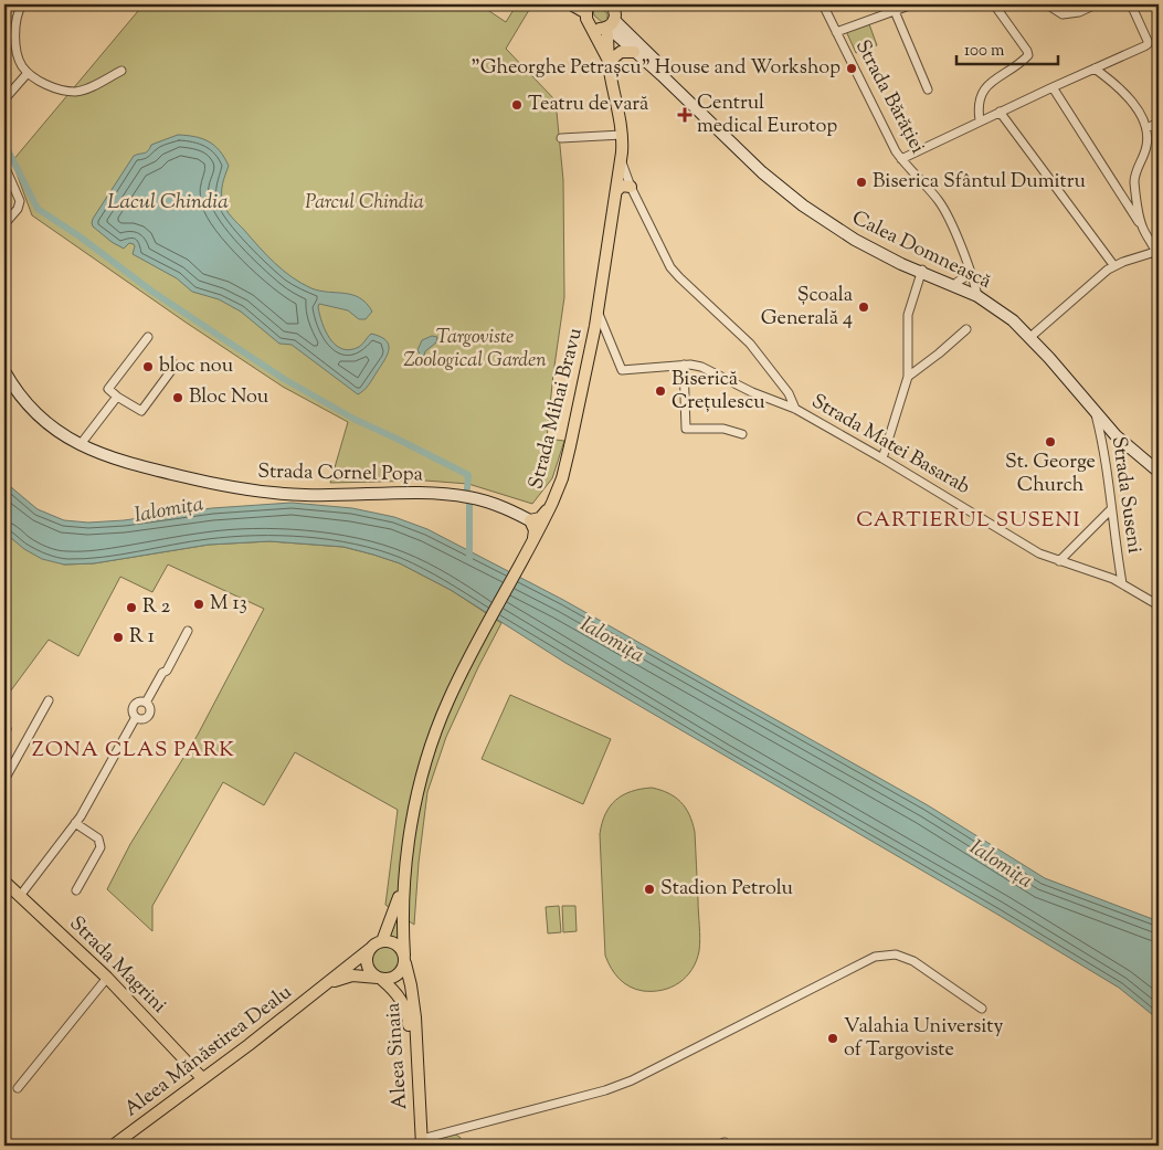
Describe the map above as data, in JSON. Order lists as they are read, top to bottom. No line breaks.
{"streets":{"main road":["Calea Domnească","Strada Mihai Bravu","Strada Cornel Popa","Strada Magrini","Aleea Mănăstirea Dealu","Aleea Sinaia"],"street":["Strada Bărăției","Strada Matei Basarab","Strada Suseni"]},"crossings":[["Strada Bărăției","Calea Domnească"],["Calea Domnească","Strada Suseni"],["Strada Mihai Bravu","Strada Matei Basarab"],["Strada Mihai Bravu","Strada Cornel Popa"],["Strada Mihai Bravu","Aleea Mănăstirea Dealu"],["Strada Mihai Bravu","Aleea Sinaia"],["Strada Matei Basarab","Strada Suseni"],["Strada Magrini","Aleea Mănăstirea Dealu"],["Aleea Mănăstirea Dealu","Aleea Sinaia"]],"districts":["CARTIERUL SUSENI","ZONA CLAS PARK"],"water":["Lacul Chindia","Ialomița"],"parks":["Parcul Chindia","Targoviste Zoological Garden"],"places":{"other":["\"Gheorghe Petrașcu\" House and Workshop","Teatru de vară","Biserica Sfântul Dumitru","Școala Generală 4","bloc nou","Biserică Crețulescu","Bloc Nou","St. George Church","M 13","R 2","R 1","Stadion Petrolu","Valahia University of Targoviste"],"health":["Centrul medical Eurotop"]},"scale_bar":"100 m"}
